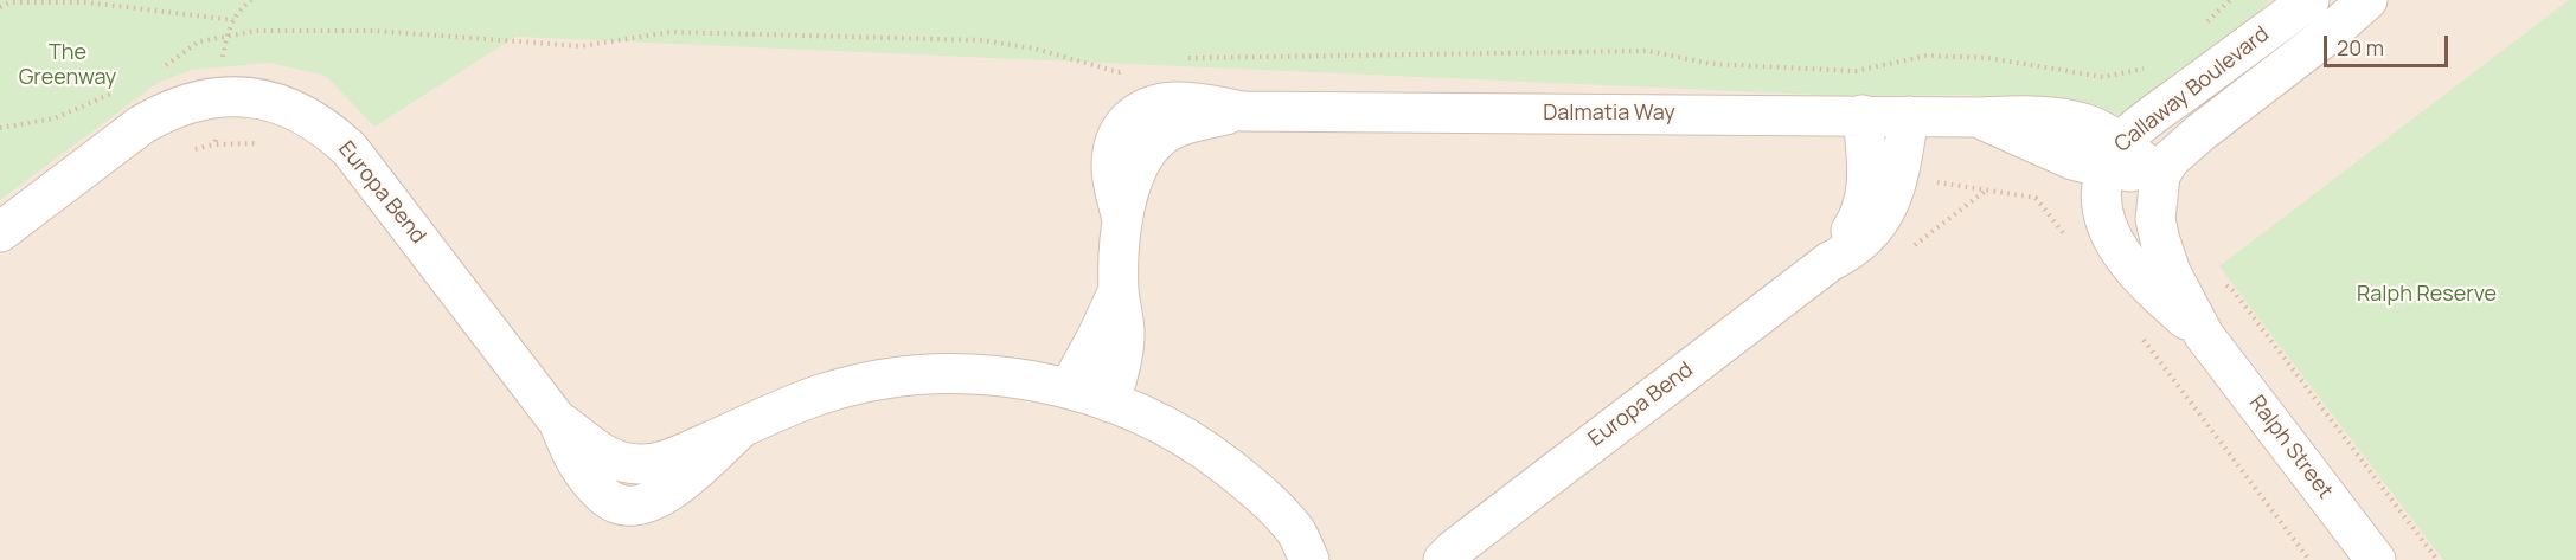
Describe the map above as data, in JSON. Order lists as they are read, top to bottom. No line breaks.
{"streets":{"street":["Callaway Boulevard","Dalmatia Way","Europa Bend","Ralph Street"]},"crossings":[["Callaway Boulevard","Dalmatia Way"],["Callaway Boulevard","Ralph Street"],["Dalmatia Way","Europa Bend"],["Dalmatia Way","Ralph Street"]],"parks":["The Greenway","Ralph Reserve"],"scale_bar":"20 m"}
